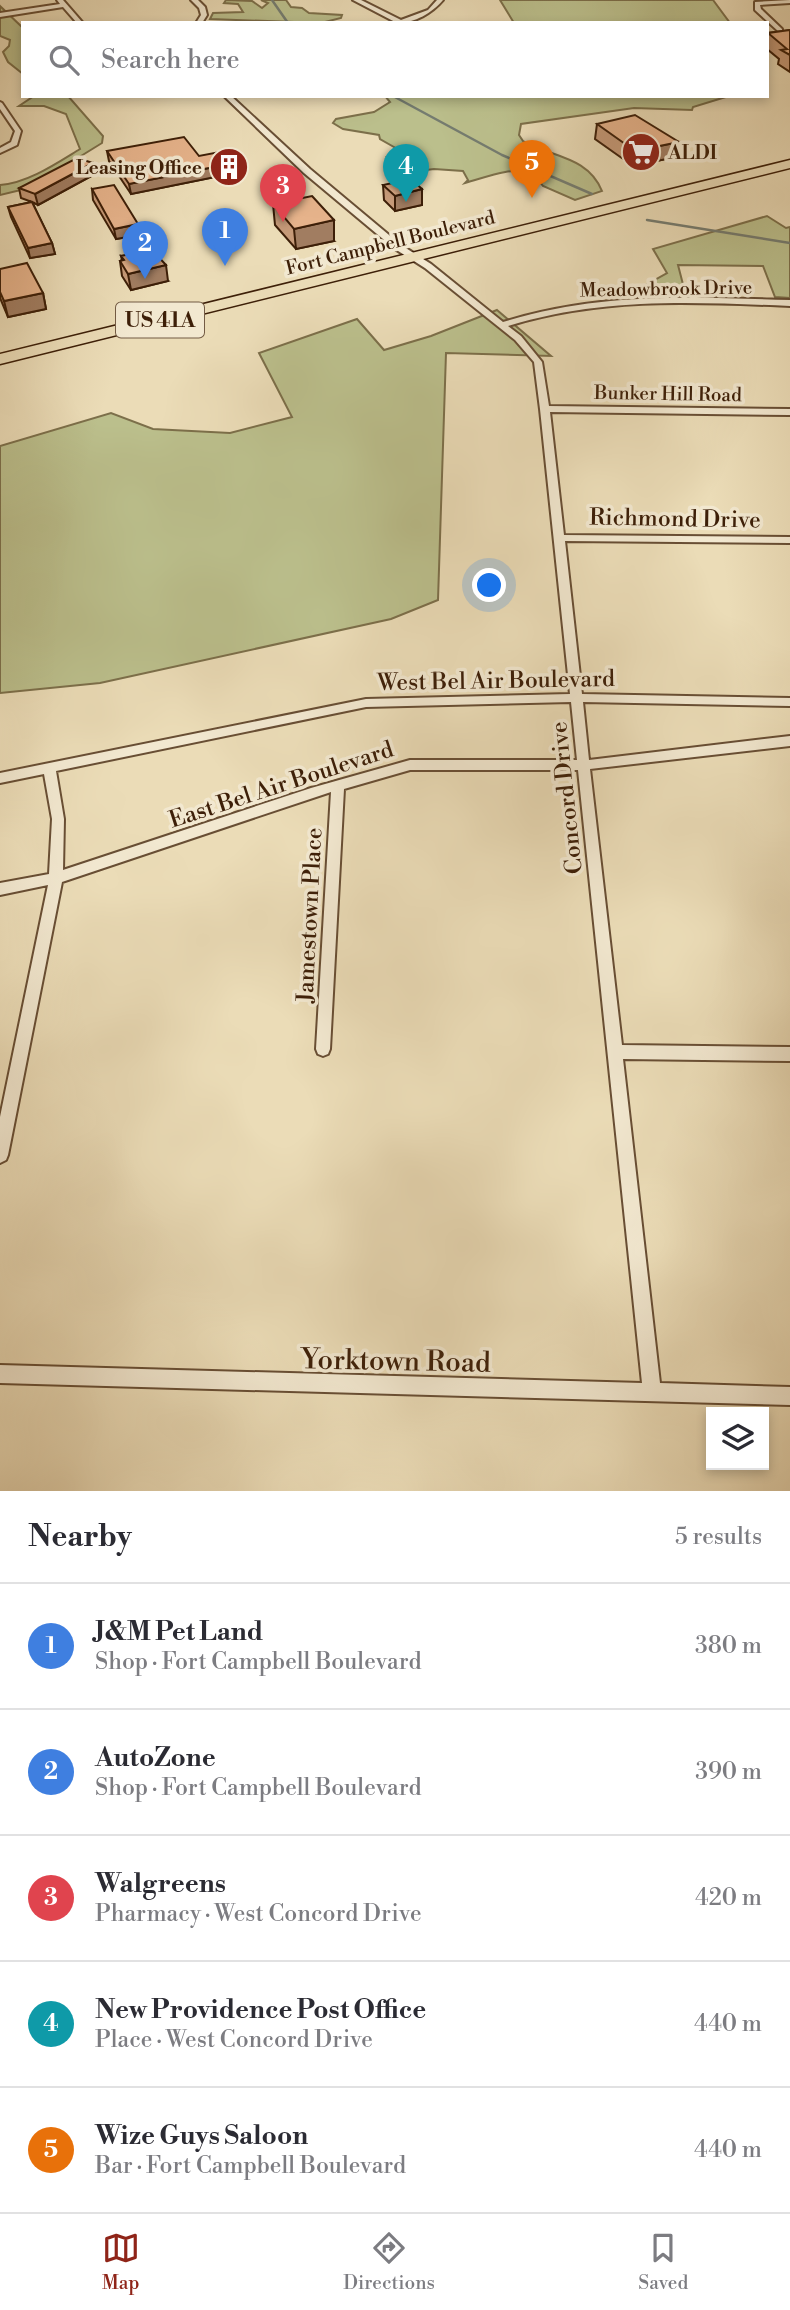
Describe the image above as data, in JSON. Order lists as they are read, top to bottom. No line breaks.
{"streets":{"highway":["Fort Campbell Boulevard","US 41A"],"street":["Meadowbrook Drive","Bunker Hill Road","Richmond Drive","West Bel Air Boulevard","East Bel Air Boulevard","Concord Drive","Jamestown Place","Yorktown Road"]},"crossings":[["Fort Campbell Boulevard","Concord Drive"],["Meadowbrook Drive","Concord Drive"],["Bunker Hill Road","Concord Drive"],["Richmond Drive","Concord Drive"],["West Bel Air Boulevard","Concord Drive"],["East Bel Air Boulevard","Concord Drive"],["East Bel Air Boulevard","Jamestown Place"],["Concord Drive","Yorktown Road"]],"places":{"supermarket":["ALDI"],"building":["Leasing Office"]},"page":{"search":"Search here","pins":["5","4","3","1","2"],"heading":["Nearby","5 results"],"list":[{"mark":"1","name":"J&M Pet Land","note":"Shop · Fort Campbell Boulevard","value":"380 m"},{"mark":"2","name":"AutoZone","note":"Shop · Fort Campbell Boulevard","value":"390 m"},{"mark":"3","name":"Walgreens","note":"Pharmacy · West Concord Drive","value":"420 m"},{"mark":"4","name":"New Providence Post Office","note":"Place · West Concord Drive","value":"440 m"},{"mark":"5","name":"Wize Guys Saloon","note":"Bar · Fort Campbell Boulevard","value":"440 m"}],"nav":["Map","Directions","Saved"]}}
